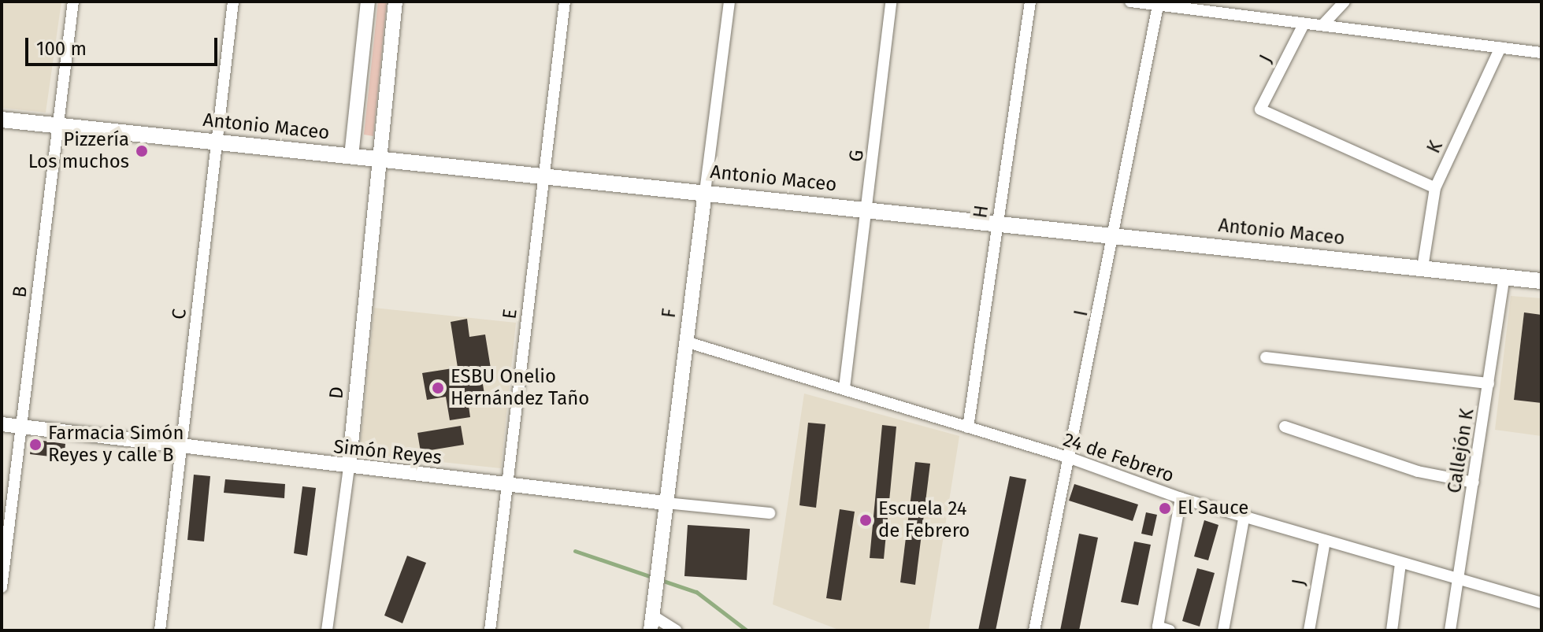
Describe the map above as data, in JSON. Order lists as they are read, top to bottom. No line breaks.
{"streets":{"main road":["Antonio Maceo"],"street":["J","K","G","H","B","F","I","C","E","D","Callejón K","Simón Reyes","24 de Febrero"]},"crossings":[["J","K"],["J","24 de Febrero"],["Antonio Maceo","K"],["Antonio Maceo","G"],["Antonio Maceo","H"],["Antonio Maceo","B"],["Antonio Maceo","F"],["Antonio Maceo","I"],["Antonio Maceo","C"],["Antonio Maceo","E"],["Antonio Maceo","D"],["Antonio Maceo","Callejón K"],["G","24 de Febrero"],["H","24 de Febrero"],["B","Simón Reyes"],["F","Simón Reyes"],["F","24 de Febrero"],["I","24 de Febrero"],["C","Simón Reyes"],["E","Simón Reyes"],["D","Simón Reyes"],["Callejón K","24 de Febrero"]],"places":["Pizzería Los muchos","ESBU Onelio Hernández Taño","Farmacia Simón Reyes y calle B","El Sauce","Escuela 24 de Febrero"],"scale_bar":"100 m"}
